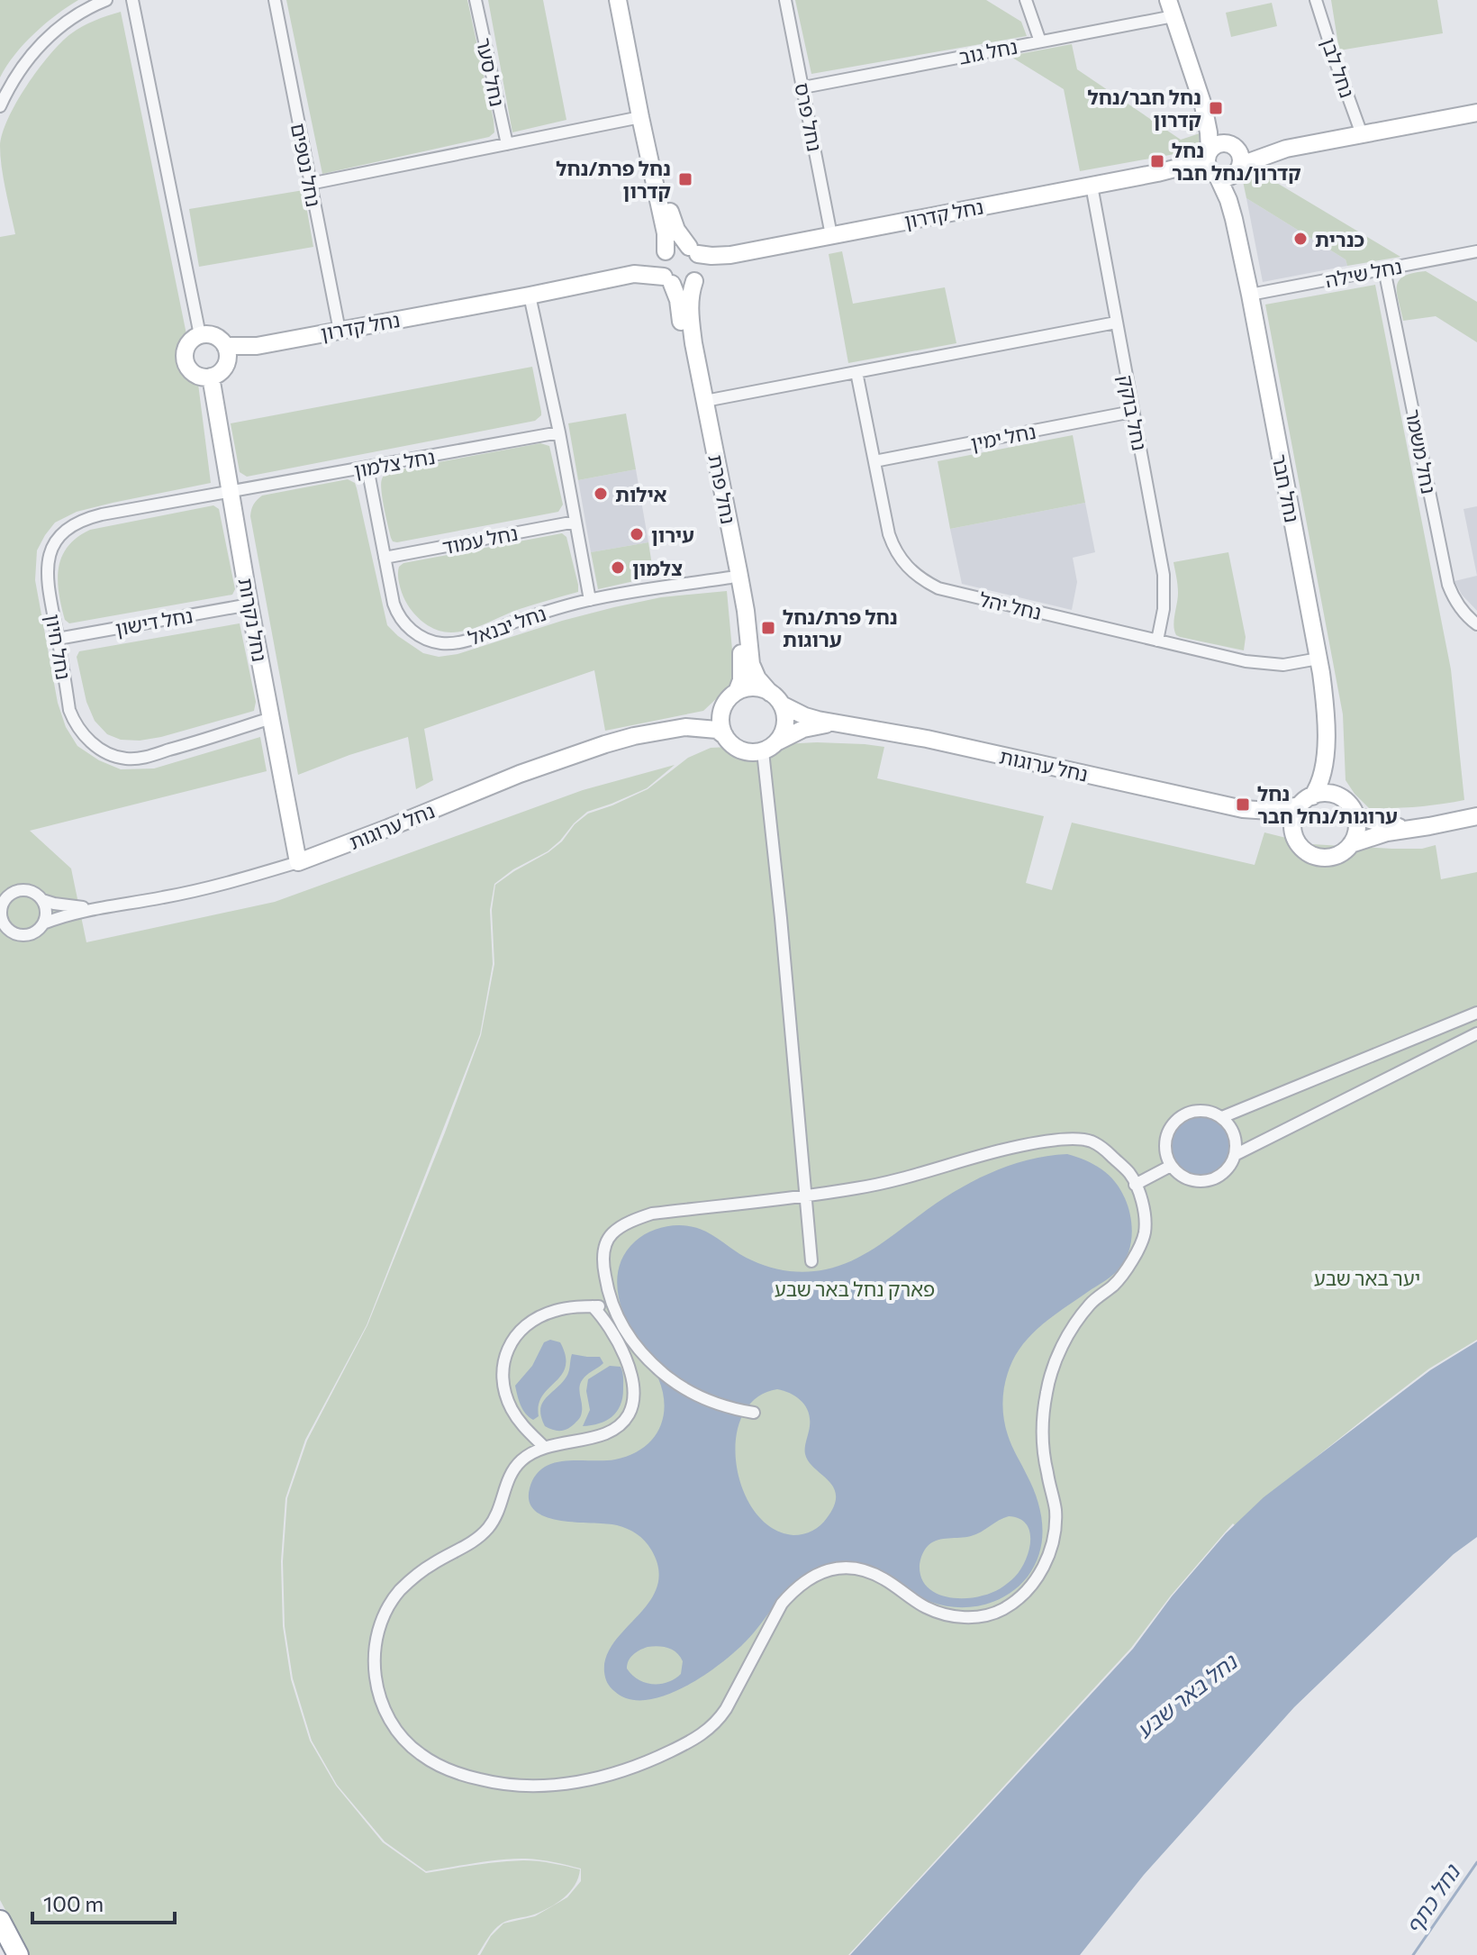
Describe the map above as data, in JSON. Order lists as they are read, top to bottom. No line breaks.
{"streets":{"street":["נחל גוב","נחל לבן","נחל סער","נחל פרס","נחל נטפים","נחל קדרון","נחל שילה","נחל בוקק","נחל ימין","נחל משמר","נחל צלמון","נחל חבר","נחל פרת","נחל עמוד","נחל יהל","נחל נקרות","נחל דישון","נחל יבנאל","נחל חיון","נחל ערוגות"]},"crossings":[["נחל גוב","נחל פרס"],["נחל גוב","נחל חבר"],["נחל פרס","נחל קדרון"],["נחל נטפים","נחל קדרון"],["נחל קדרון","נחל בוקק"],["נחל קדרון","נחל חבר"],["נחל קדרון","נחל פרת"],["נחל קדרון","נחל נקרות"],["נחל שילה","נחל משמר"],["נחל שילה","נחל חבר"],["נחל בוקק","נחל ימין"],["נחל בוקק","נחל יהל"],["נחל ימין","נחל יהל"],["נחל צלמון","נחל נקרות"],["נחל צלמון","נחל יבנאל"],["נחל צלמון","נחל חיון"],["נחל חבר","נחל יהל"],["נחל חבר","נחל ערוגות"],["נחל פרת","נחל יבנאל"],["נחל פרת","נחל ערוגות"],["נחל עמוד","נחל יבנאל"],["נחל נקרות","נחל דישון"],["נחל נקרות","נחל חיון"],["נחל נקרות","נחל ערוגות"],["נחל דישון","נחל חיון"]],"water":["נחל באר שבע","נחל כתף"],"parks":["יער באר שבע","פארק נחל באר שבע"],"places":{"transit":["נחל חבר/נחל קדרון","נחל קדרון/נחל חבר","נחל פרת/נחל קדרון","נחל פרת/נחל ערוגות","נחל ערוגות/נחל חבר"],"other":["כנרית","אילות","עירון","צלמון"]},"scale_bar":"100 m"}
